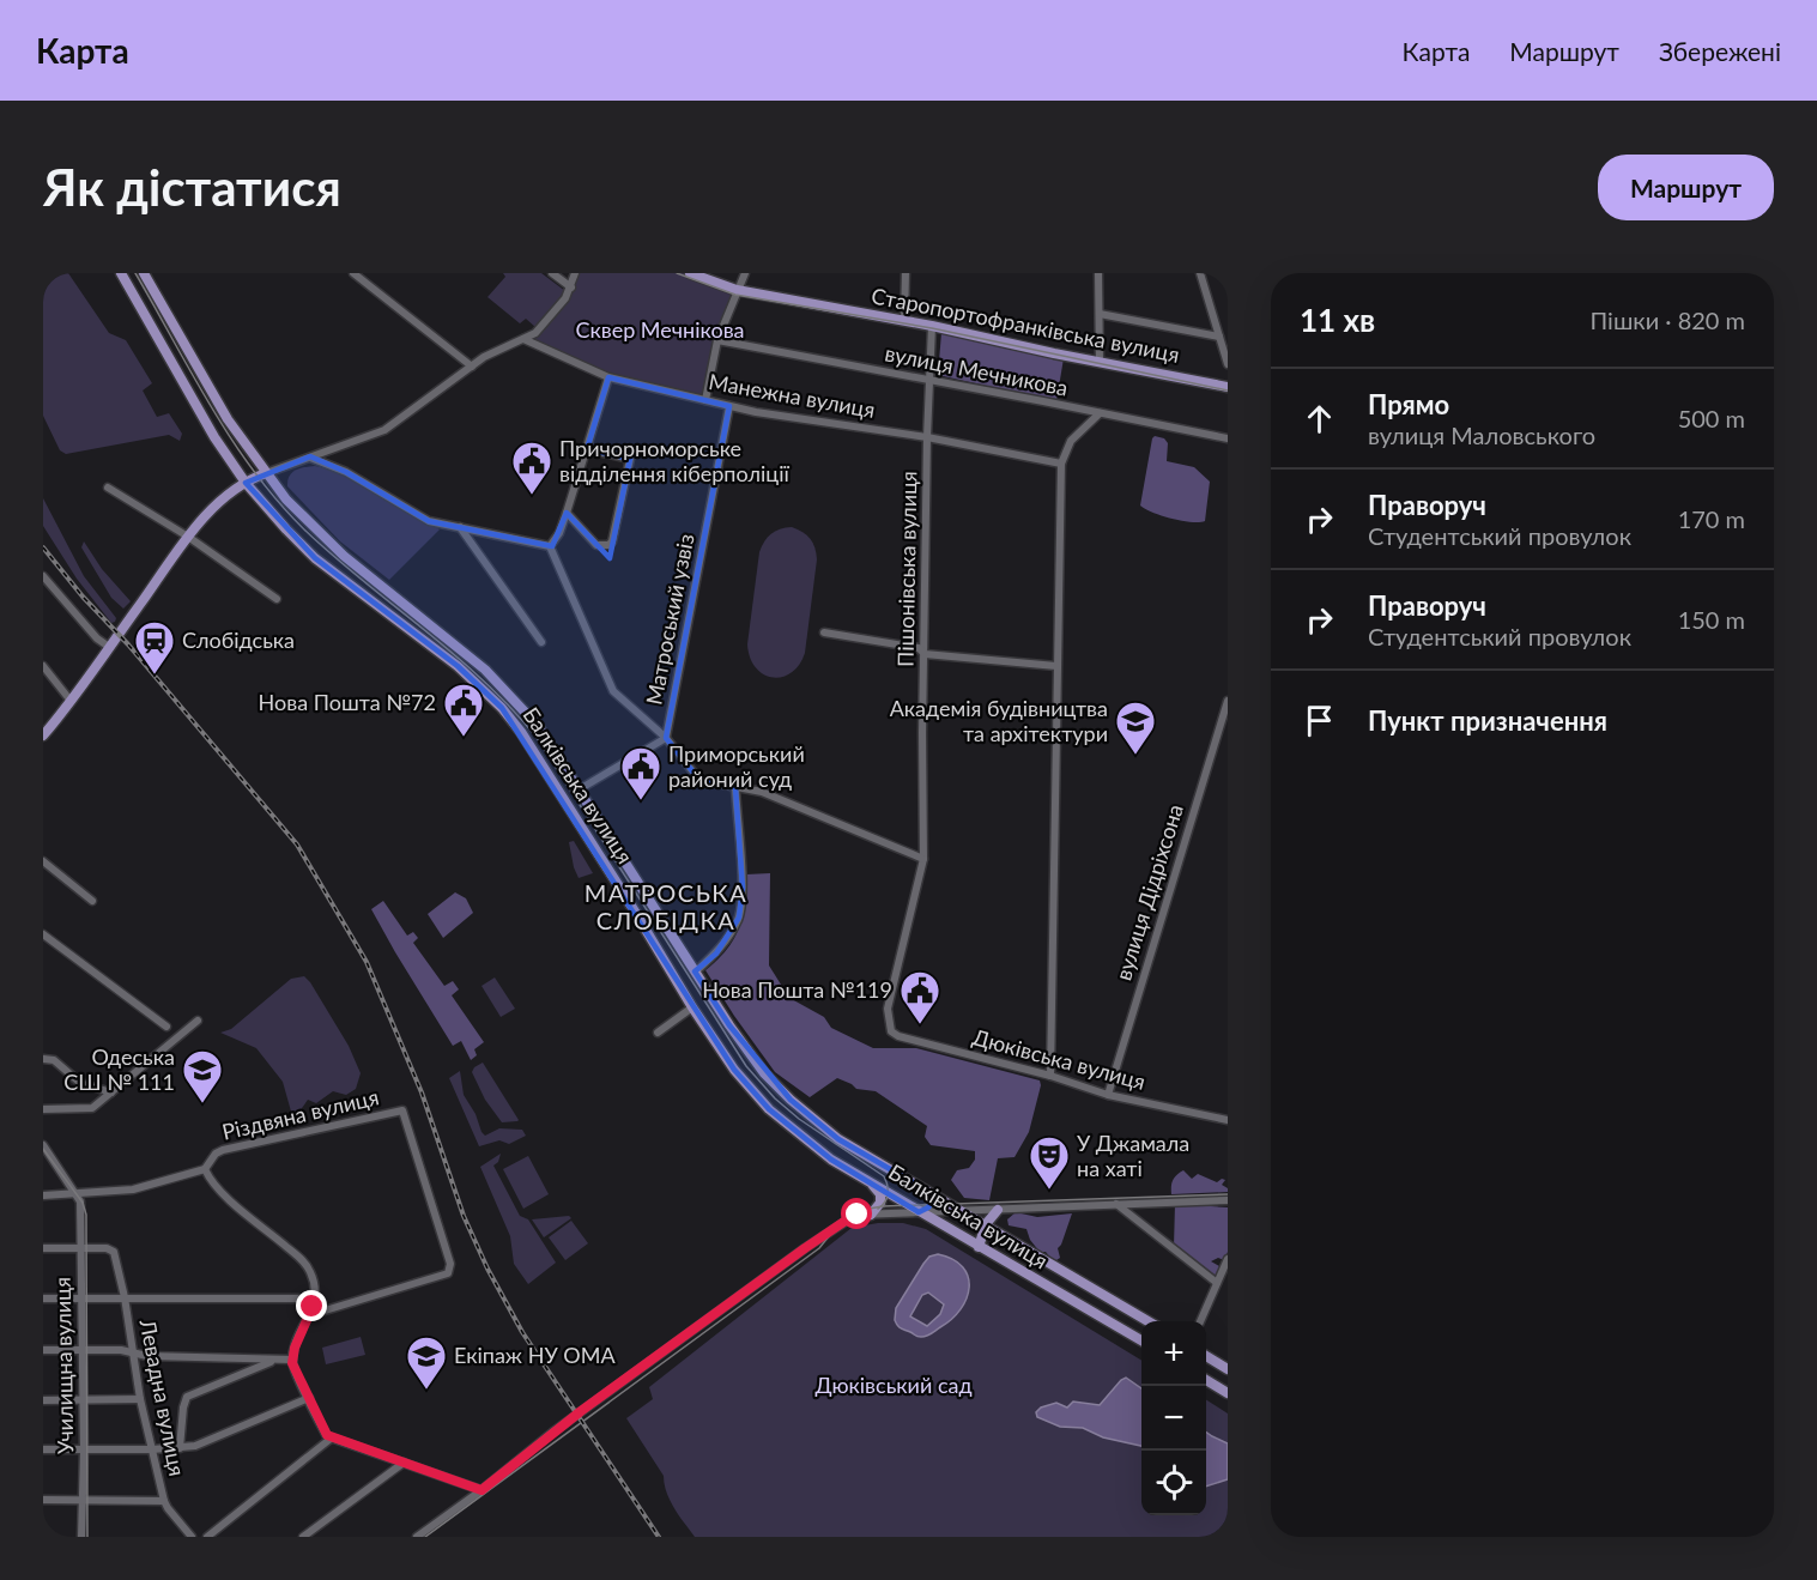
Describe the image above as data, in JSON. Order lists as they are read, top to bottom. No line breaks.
{"streets":{"main road":["Старопортофранківська вулиця","Балківська вулиця"],"street":["вулиця Мечникова","Манежна вулиця","Пішонівська вулиця","Матроський узвіз","вулиця Дідріхсона","Дюківська вулиця","Різдвяна вулиця","Училищна вулиця","Левадна вулиця"]},"crossings":[["Старопортофранківська вулиця","Пішонівська вулиця"],["вулиця Мечникова","Пішонівська вулиця"],["Манежна вулиця","Пішонівська вулиця"],["Манежна вулиця","Матроський узвіз"],["Пішонівська вулиця","Дюківська вулиця"],["Матроський узвіз","Балківська вулиця"],["вулиця Дідріхсона","Дюківська вулиця"],["Училищна вулиця","Левадна вулиця"]],"districts":["МАТРОСЬКА СЛОБІДКА"],"parks":["Сквер Мечнікова","Дюківський сад"],"places":{"public building":["Причорноморське відділення кіберполіції","Нова Пошта №72","Приморський районий суд","Нова Пошта №119"],"station":["Слобідська"],"school or university":["Академія будівництва та архітектури","Одеська СШ № 111","Екіпаж НУ ОМА"],"theatre":["У Джамала на хаті"]},"page":{"header":"Карта","nav":["Карта","Маршрут","Збережені"],"buttons":"Маршрут","title":"Як дістатися","heading":["11 хв","Пішки · 820 m"],"list":[["Прямо","вулиця Маловського","500 m"],["Праворуч","Студентський провулок","170 m"],["Праворуч","Студентський провулок","150 m"],"Пункт призначення"],"map_buttons":["+","−"]}}
